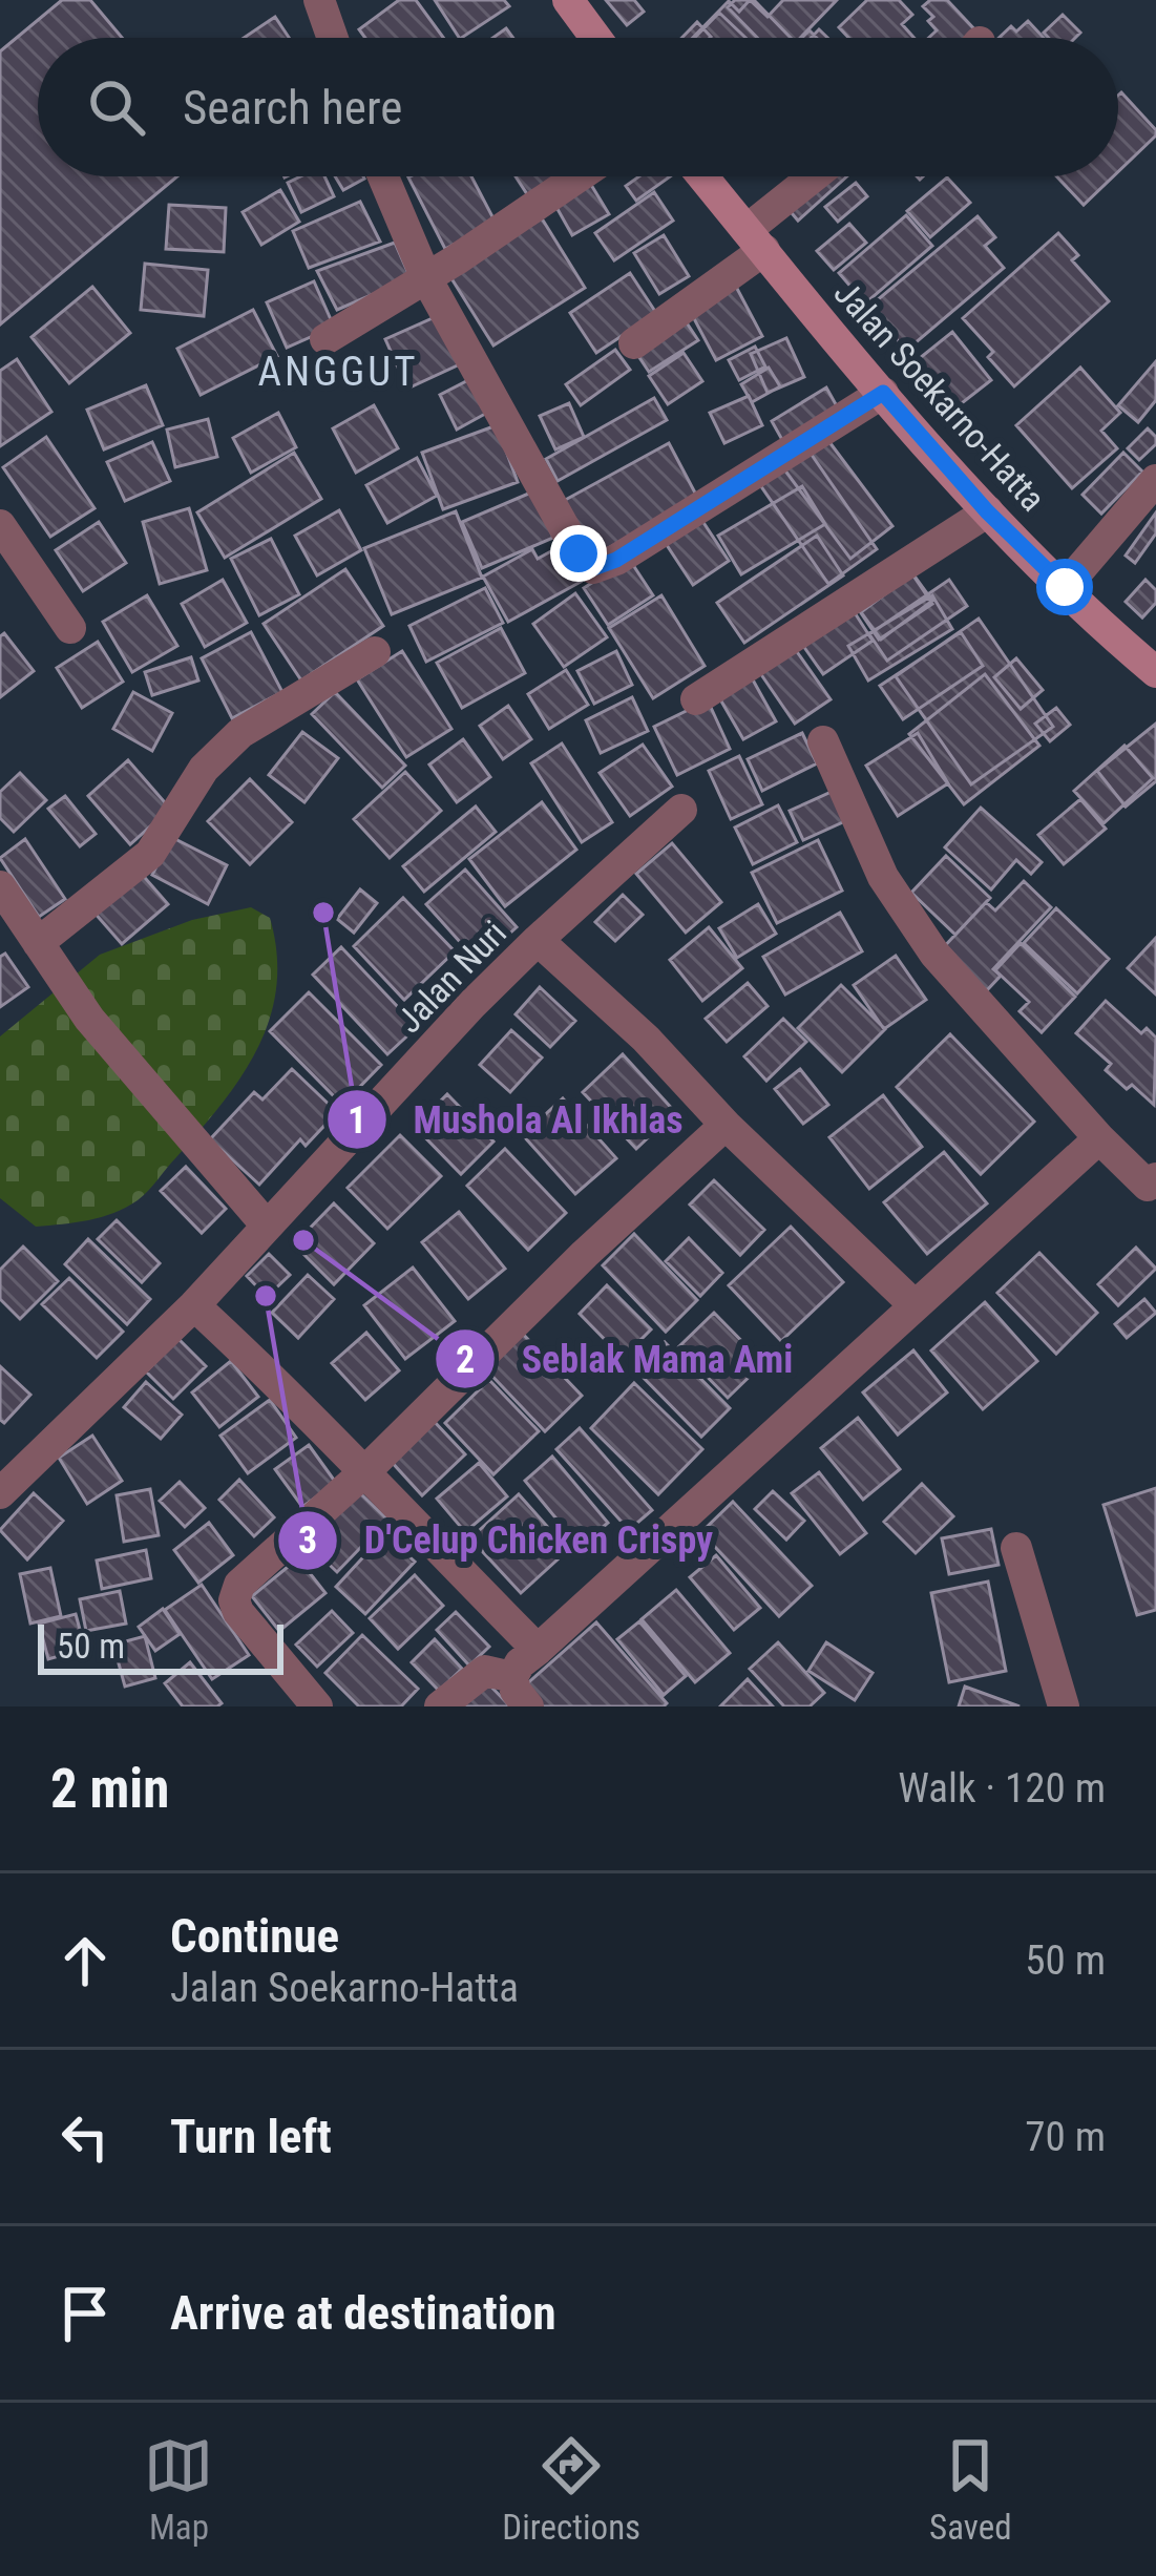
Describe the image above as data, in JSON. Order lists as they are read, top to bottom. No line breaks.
{"streets":{"main road":["Jalan Soekarno-Hatta"],"street":["Jalan Nuri"]},"districts":["ANGGUT"],"places":["Mushola Al Ikhlas","Seblak Mama Ami","D'Celup Chicken Crispy"],"scale_bar":"50 m","page":{"search":"Search here","scale":"50 m","heading":["2 min","Walk · 120 m"],"list":[["Continue","Jalan Soekarno-Hatta","50 m"],["Turn left","70 m"],"Arrive at destination"],"nav":["Map","Directions","Saved"]}}
